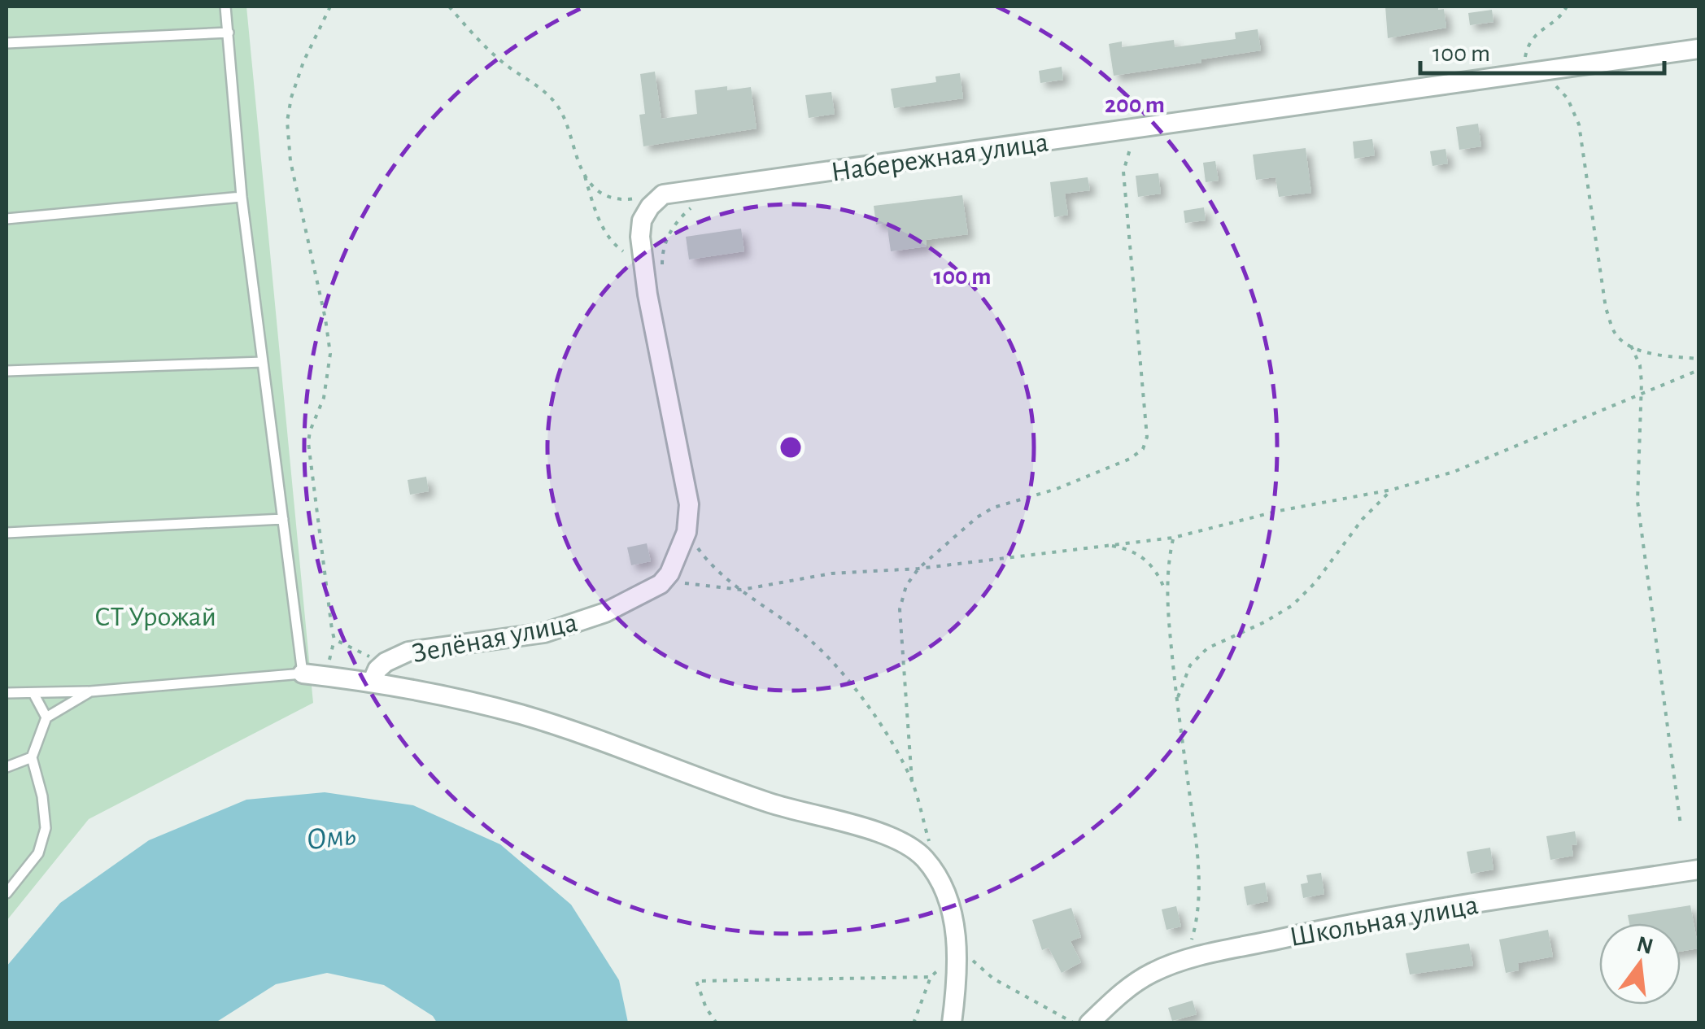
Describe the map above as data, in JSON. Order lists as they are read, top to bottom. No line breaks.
{"streets":{"street":["Набережная улица","Зелёная улица","Школьная улица"]},"water":["Омь"],"parks":["СТ Урожай"],"scale_bar":"100 m","north":"top","rings":["200 m","100 m"]}
